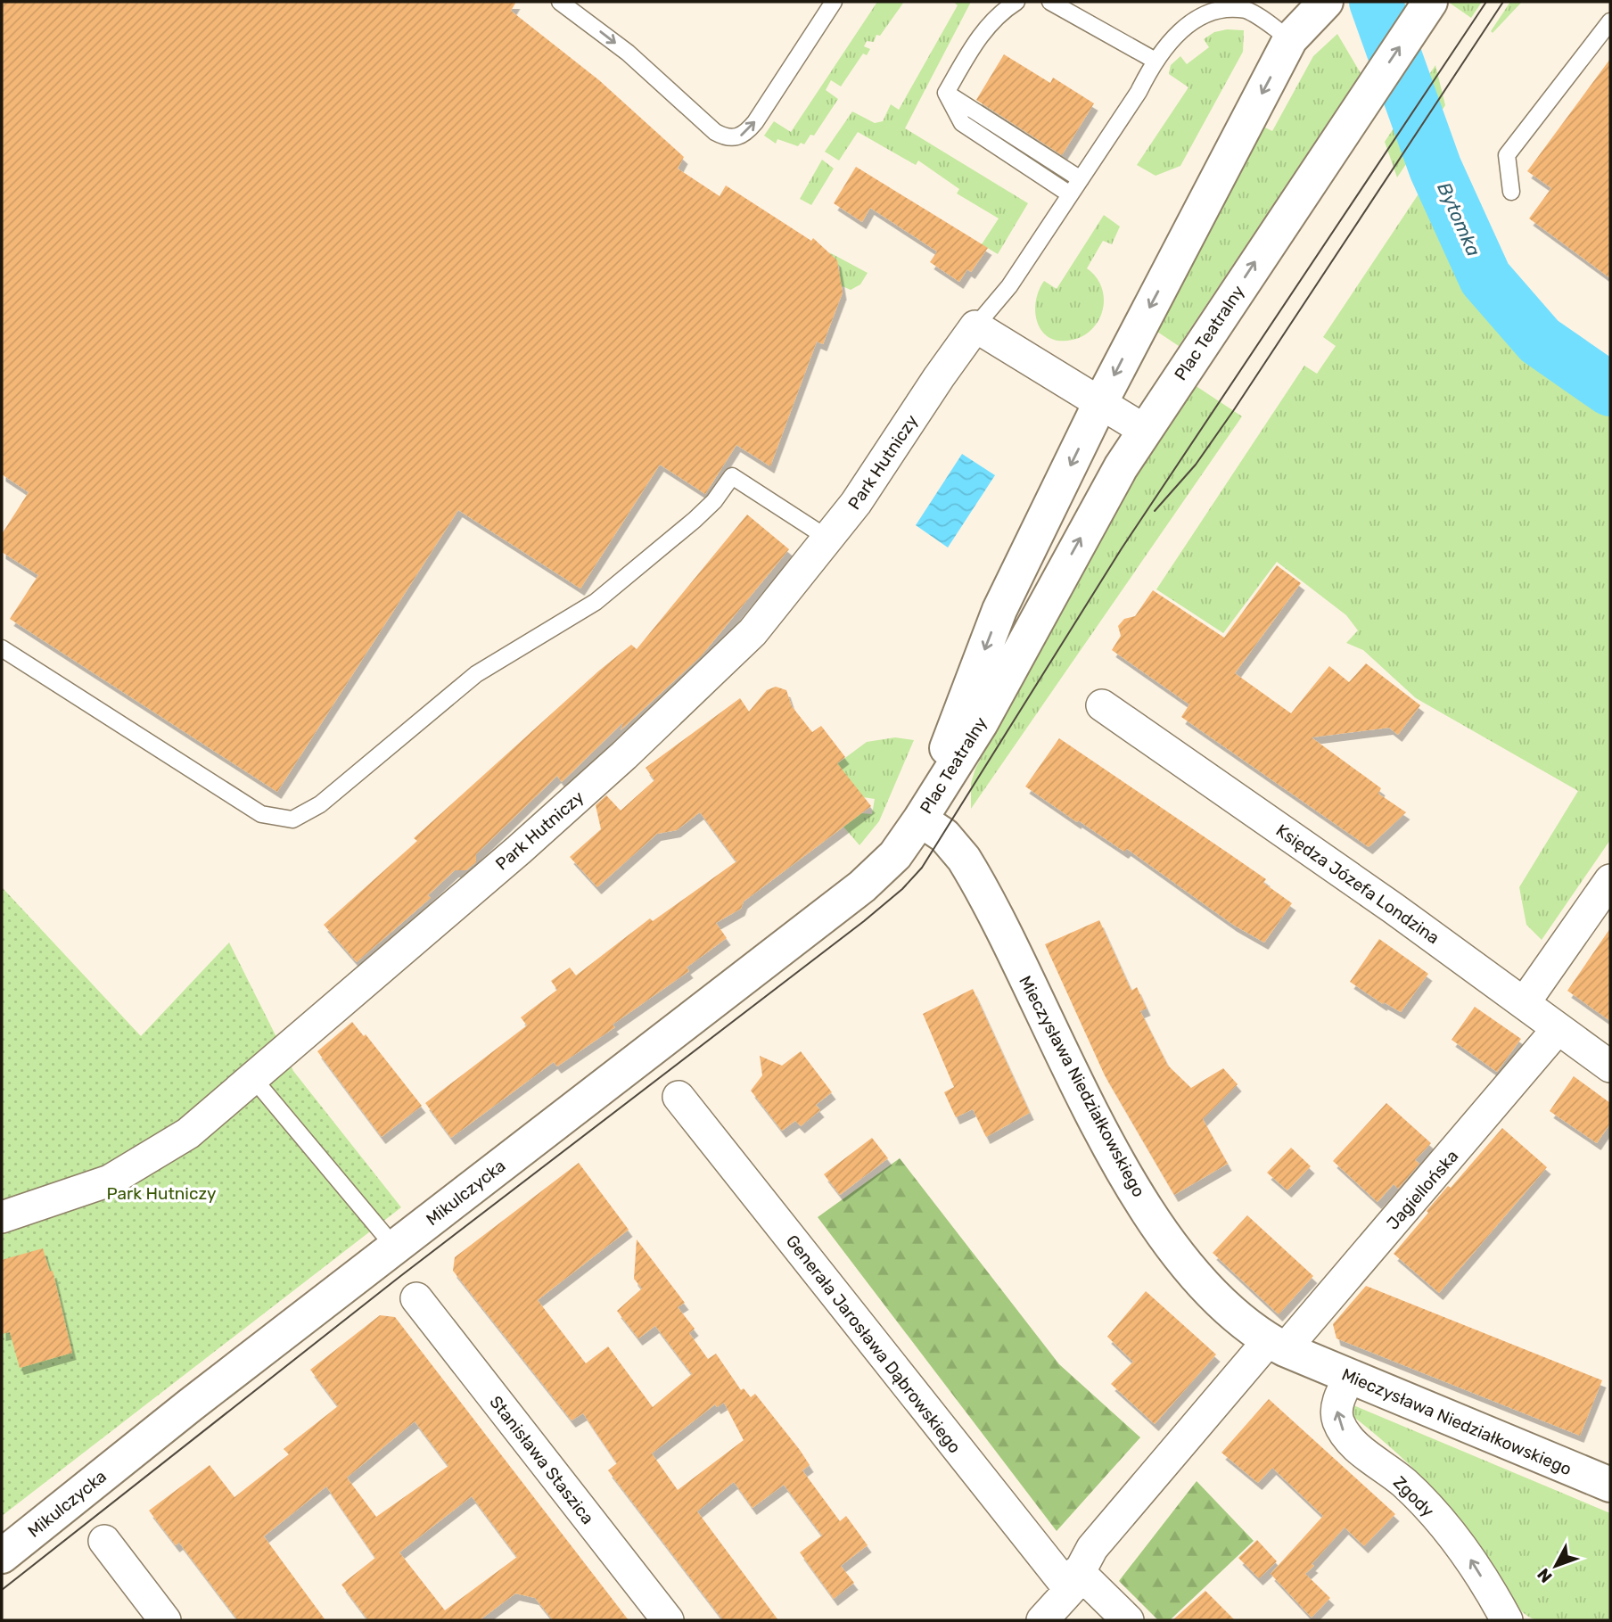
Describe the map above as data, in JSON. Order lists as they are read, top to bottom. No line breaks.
{"streets":{"main road":["Plac Teatralny","Mieczysława Niedziałkowskiego","Mikulczycka"],"street":["Park Hutniczy","Księdza Józefa Londzina","Jagiellońska","Generała Jarosława Dąbrowskiego","Stanisława Staszica","Zgody"]},"crossings":[["Plac Teatralny","Mieczysława Niedziałkowskiego"],["Plac Teatralny","Mikulczycka"],["Księdza Józefa Londzina","Jagiellońska"],["Mieczysława Niedziałkowskiego","Jagiellońska"],["Mieczysława Niedziałkowskiego","Mikulczycka"],["Mieczysława Niedziałkowskiego","Zgody"],["Jagiellońska","Generała Jarosława Dąbrowskiego"]],"one_way":["Zgody"],"water":["Bytomka"],"parks":["Park Hutniczy"],"north":"bottom left"}
